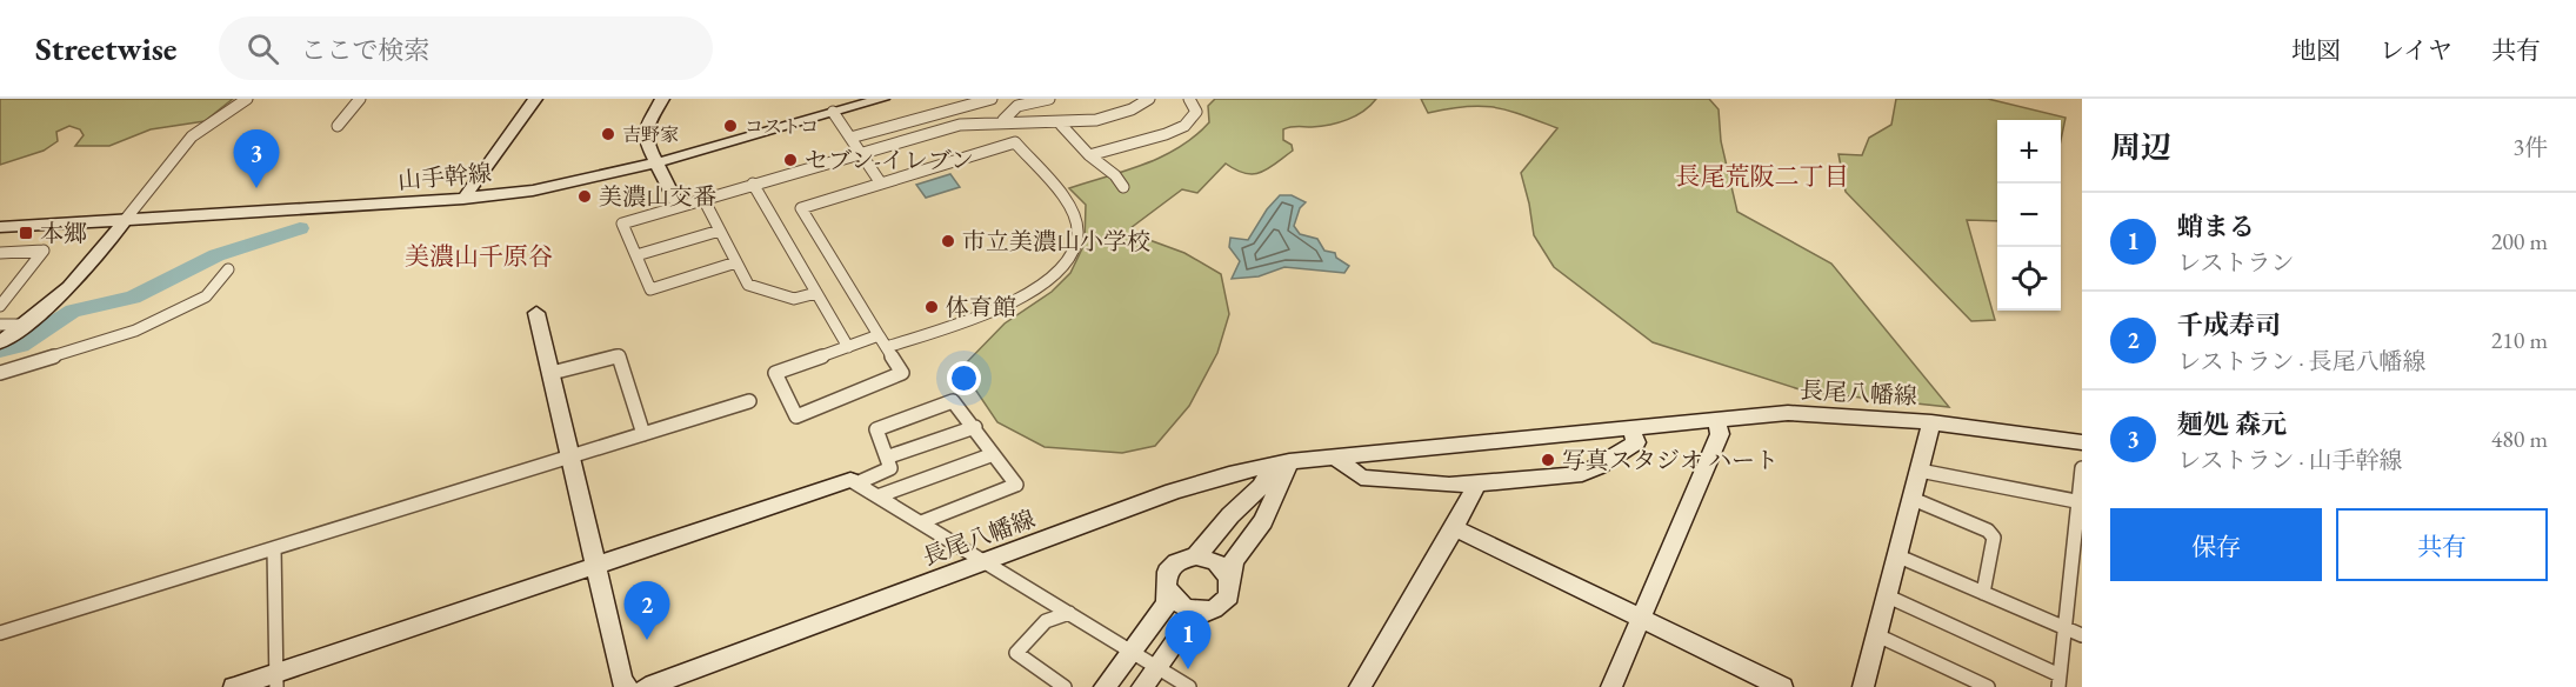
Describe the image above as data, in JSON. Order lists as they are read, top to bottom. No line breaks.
{"streets":{"street":["山手幹線","長尾八幡線"]},"districts":["長尾荒阪二丁目","美濃山千原谷"],"places":{"other":["コストコ","吉野家","セブン-イレブン","美濃山交番","市立美濃山小学校","体育館","写真スタジオ ハート"],"transit":["本郷"]},"page":{"header":"Streetwise","search":"ここで検索","nav":["地図","レイヤ","共有"],"heading":["周辺","3件"],"map_buttons":["+","−"],"pins":["3","2","1"],"list":[{"mark":"1","name":"蛸まる","note":"レストラン","value":"200 m"},{"mark":"2","name":"千成寿司","note":"レストラン · 長尾八幡線","value":"210 m"},{"mark":"3","name":"麺処 森元","note":"レストラン · 山手幹線","value":"480 m"}],"buttons":["保存","共有"]}}
